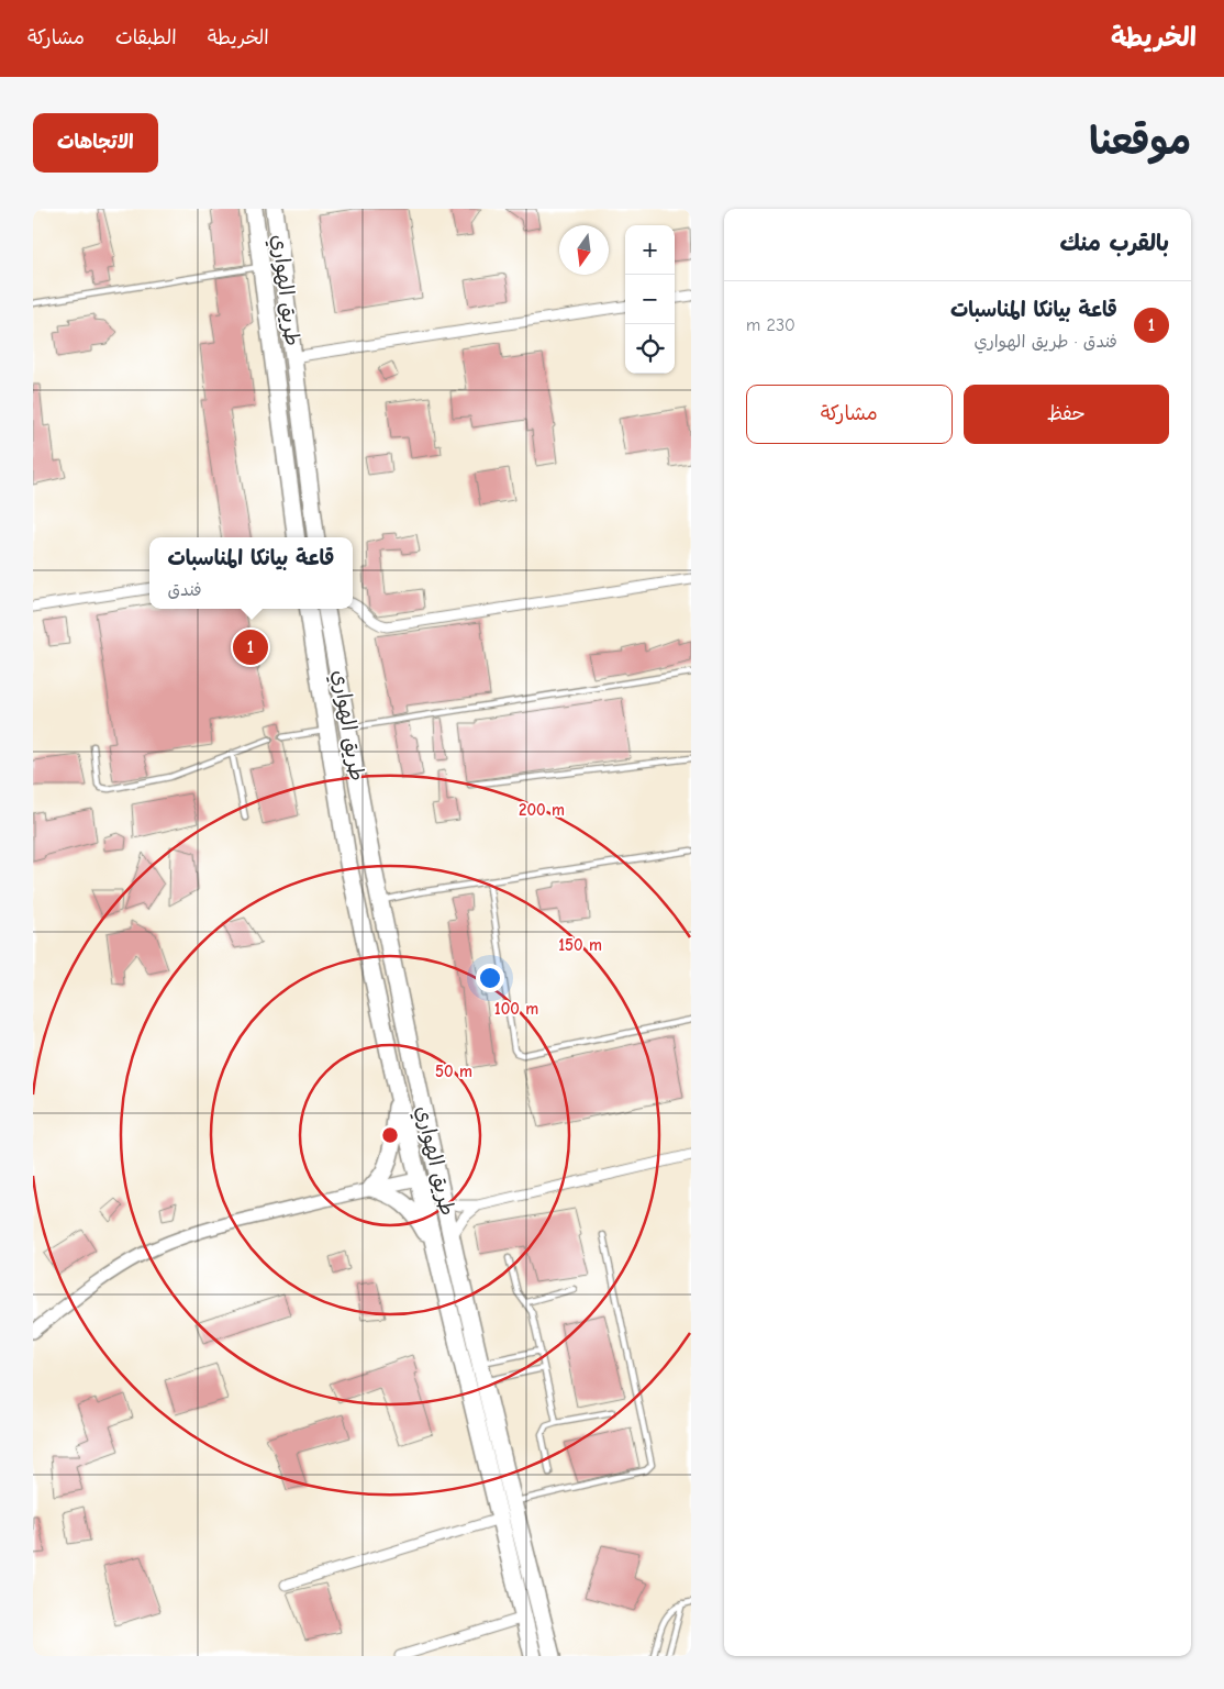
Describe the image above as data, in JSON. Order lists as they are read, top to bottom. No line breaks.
{"streets":{"highway":["طريق الهواري"]},"north":"bottom","page":{"header":"الخريطة","nav":["الخريطة","الطبقات","مشاركة"],"title":"موقعنا","buttons":["الاتجاهات",["حفظ","مشاركة"]],"heading":"بالقرب منك","map_buttons":["+","−"],"list":[{"mark":"1","name":"قاعة بيانكا المناسبات","note":"فندق · طريق الهواري","value":"230 m"}],"popup":["قاعة بيانكا المناسبات","فندق"],"pins":"1"},"rings":["200 m","150 m","100 m","50 m"]}
